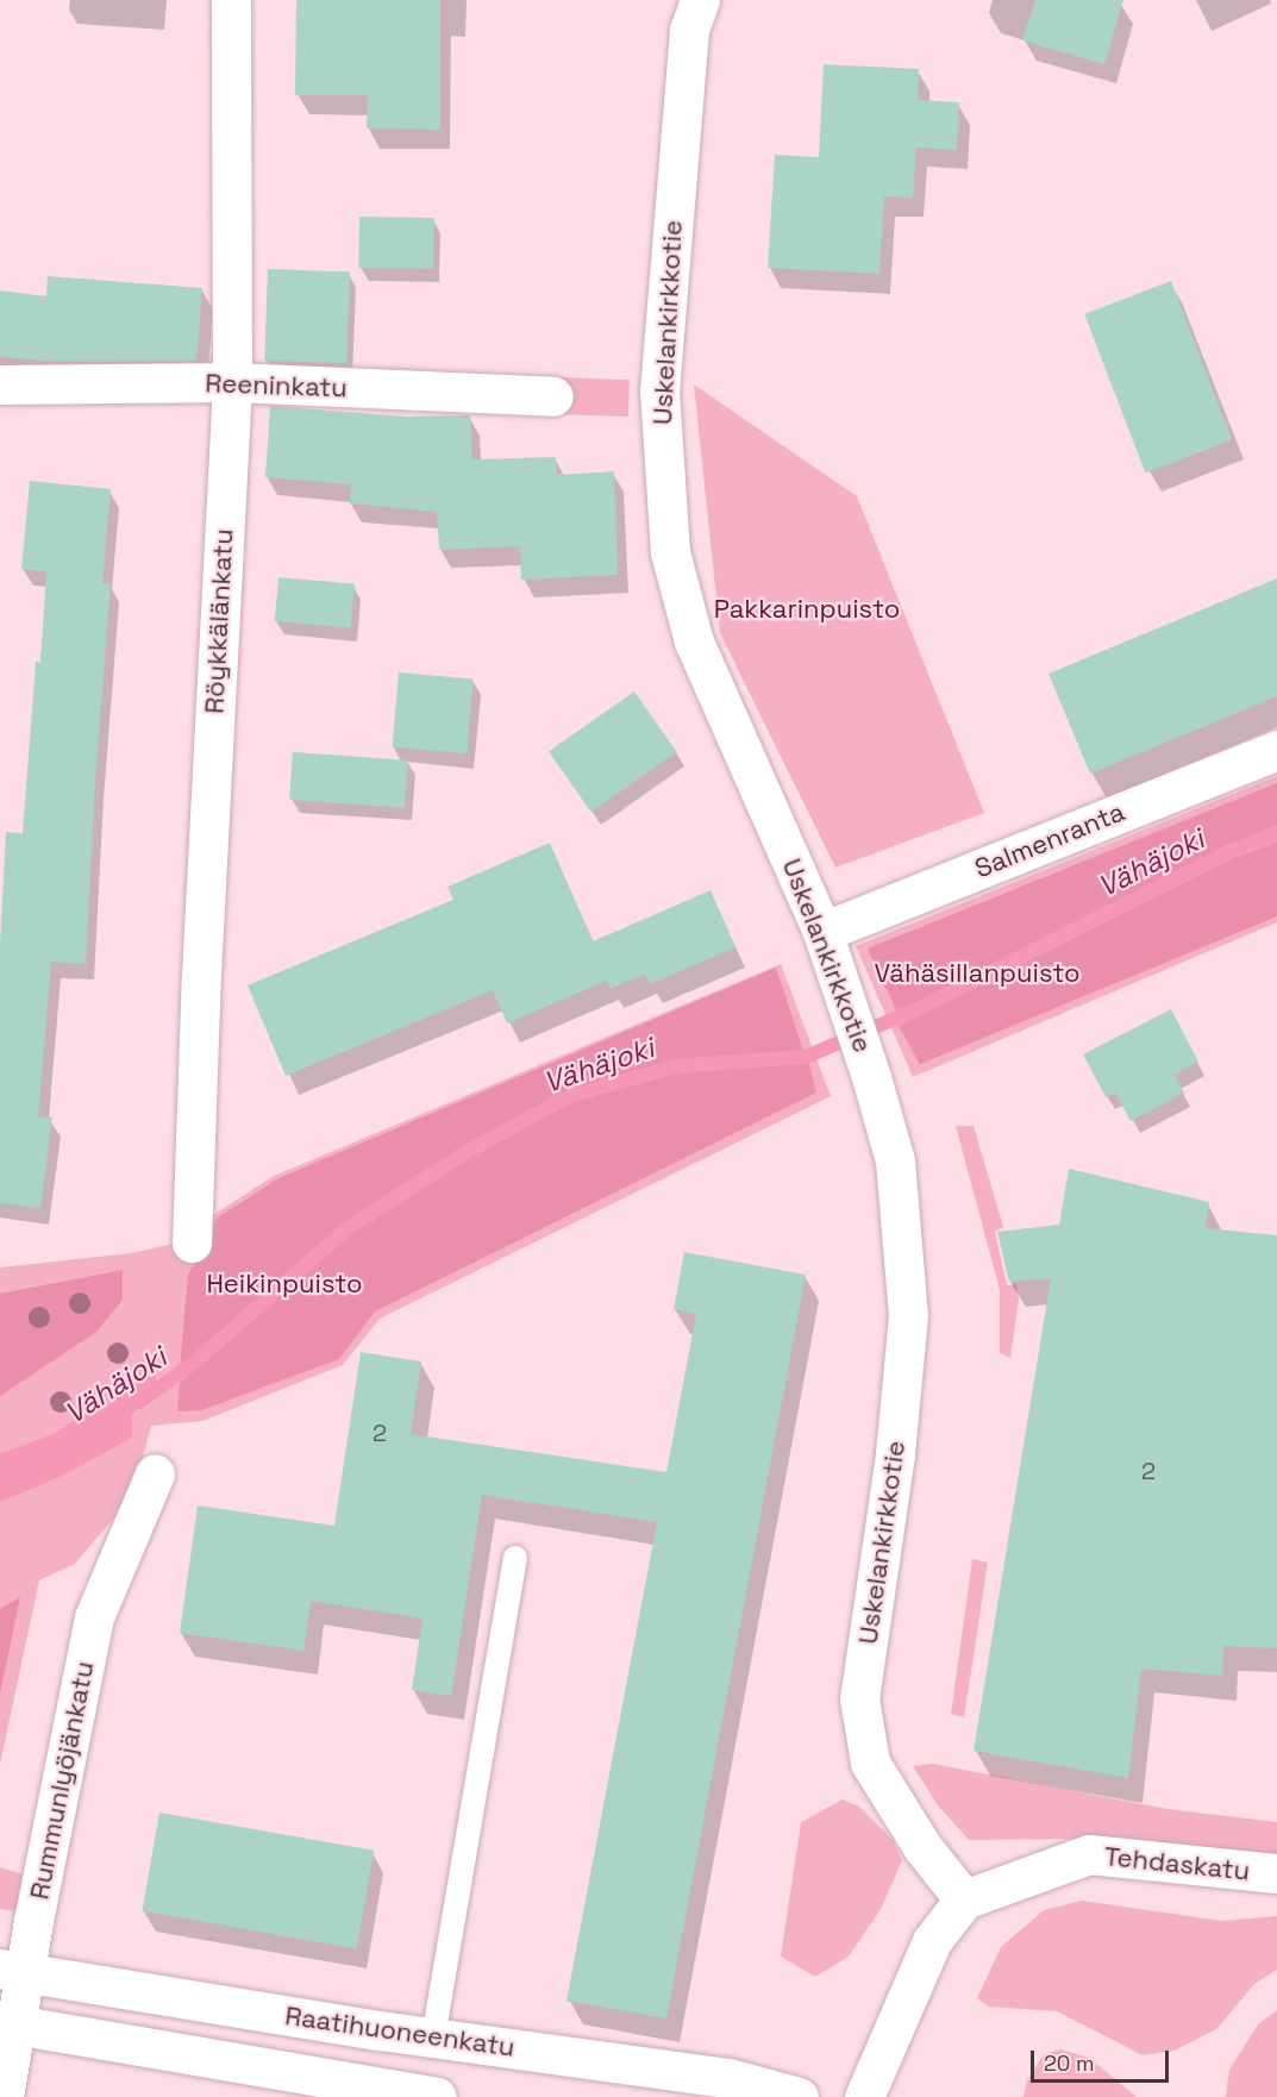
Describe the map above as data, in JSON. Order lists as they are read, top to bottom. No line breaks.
{"streets":{"street":["Uskelankirkkotie","Reeninkatu","Röykkälänkatu","Salmenranta","Rummunlyöjänkatu","Tehdaskatu","Raatihuoneenkatu"]},"crossings":[["Uskelankirkkotie","Salmenranta"],["Uskelankirkkotie","Tehdaskatu"],["Reeninkatu","Röykkälänkatu"],["Rummunlyöjänkatu","Raatihuoneenkatu"]],"water":["Vähäjoki"],"parks":["Pakkarinpuisto","Vähäsillanpuisto","Heikinpuisto"],"house_numbers":["2","2"],"scale_bar":"20 m"}
